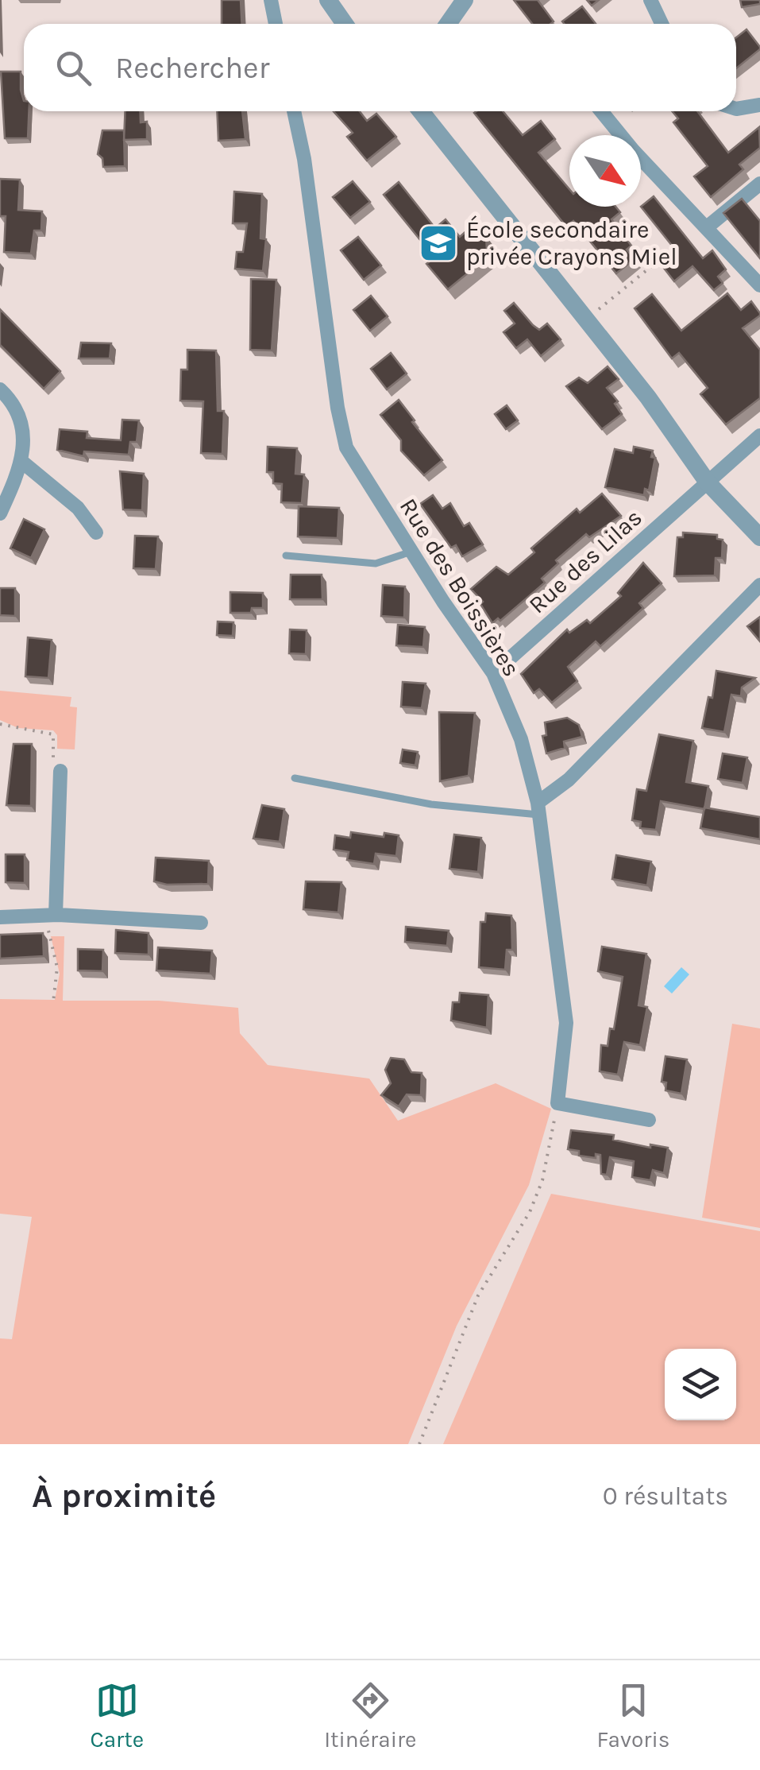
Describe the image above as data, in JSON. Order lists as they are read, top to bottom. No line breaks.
{"streets":{"street":["Rue des Lilas","Rue des Boissières"]},"crossings":[["Rue des Lilas","Rue des Boissières"]],"places":{"school or university":["École secondaire privée Crayons Miel"]},"north":"bottom right","page":{"search":"Rechercher","heading":["À proximité","0 résultats"],"nav":["Carte","Itinéraire","Favoris"]}}
